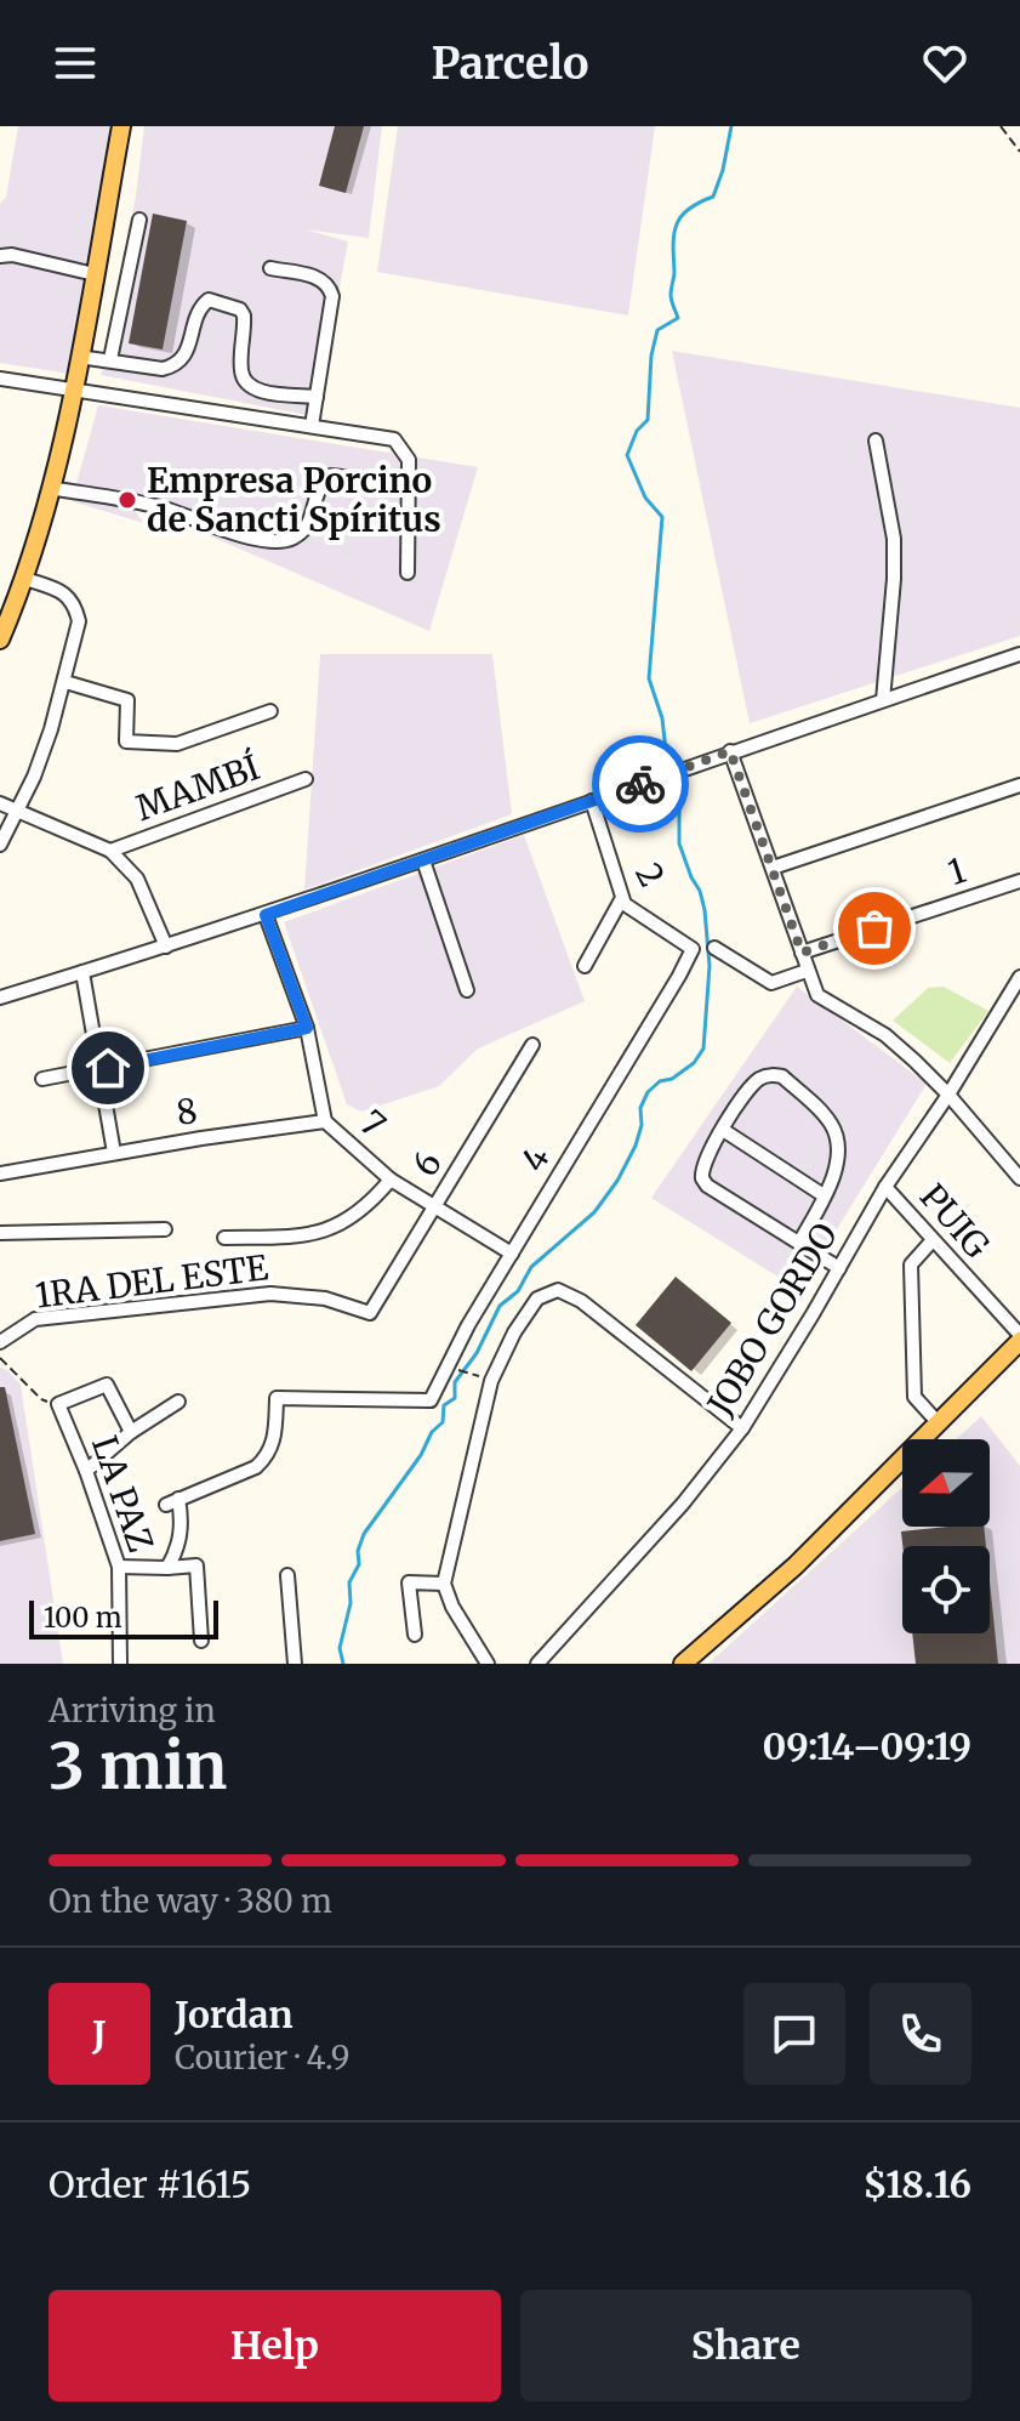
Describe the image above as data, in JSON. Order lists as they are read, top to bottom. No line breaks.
{"streets":{"street":["MAMBÍ","1","2","8","7","4","6","PUIG","1RA DEL ESTE","JOBO GORDO","LA PAZ"]},"crossings":[["2","4"],["8","7"],["7","4"],["7","6"],["6","1RA DEL ESTE"],["PUIG","JOBO GORDO"]],"places":["Empresa Porcino de Sancti Spíritus"],"scale_bar":"100 m","north":"left","page":{"header":"Parcelo","scale":"100 m","heading":["3 min","Arriving in","09:14–09:19"],"panel":["Jordan","Courier · 4.9","Order #1615","$18.16"],"bar":"On the way · 380 m","round":"J","buttons":["Help","Share"]}}
